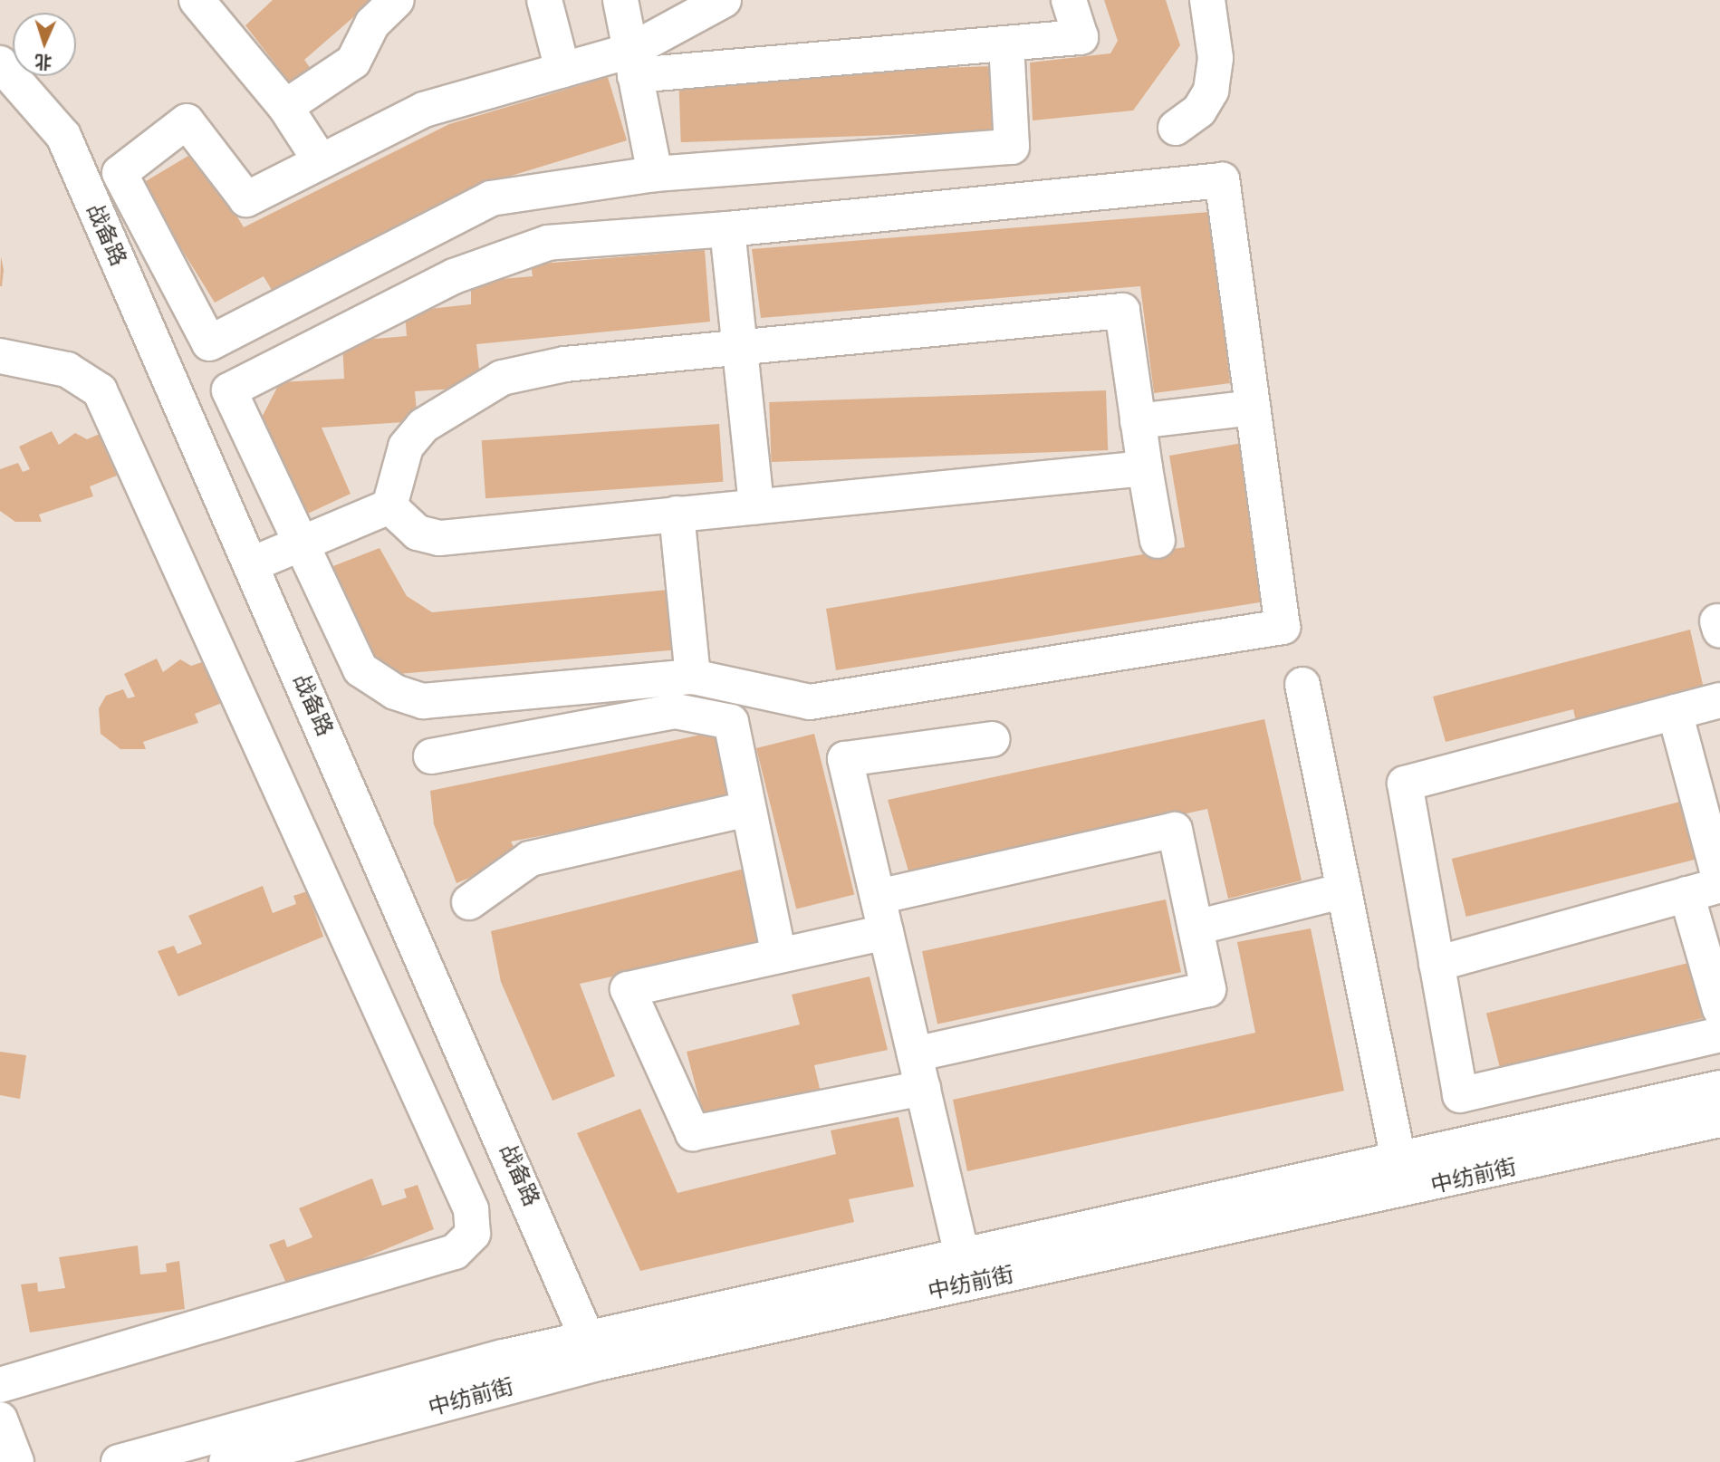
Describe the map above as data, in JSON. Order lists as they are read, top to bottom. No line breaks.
{"streets":{"street":["战备路","中纺前街"]},"crossings":[["战备路","中纺前街"]],"north":"bottom"}
